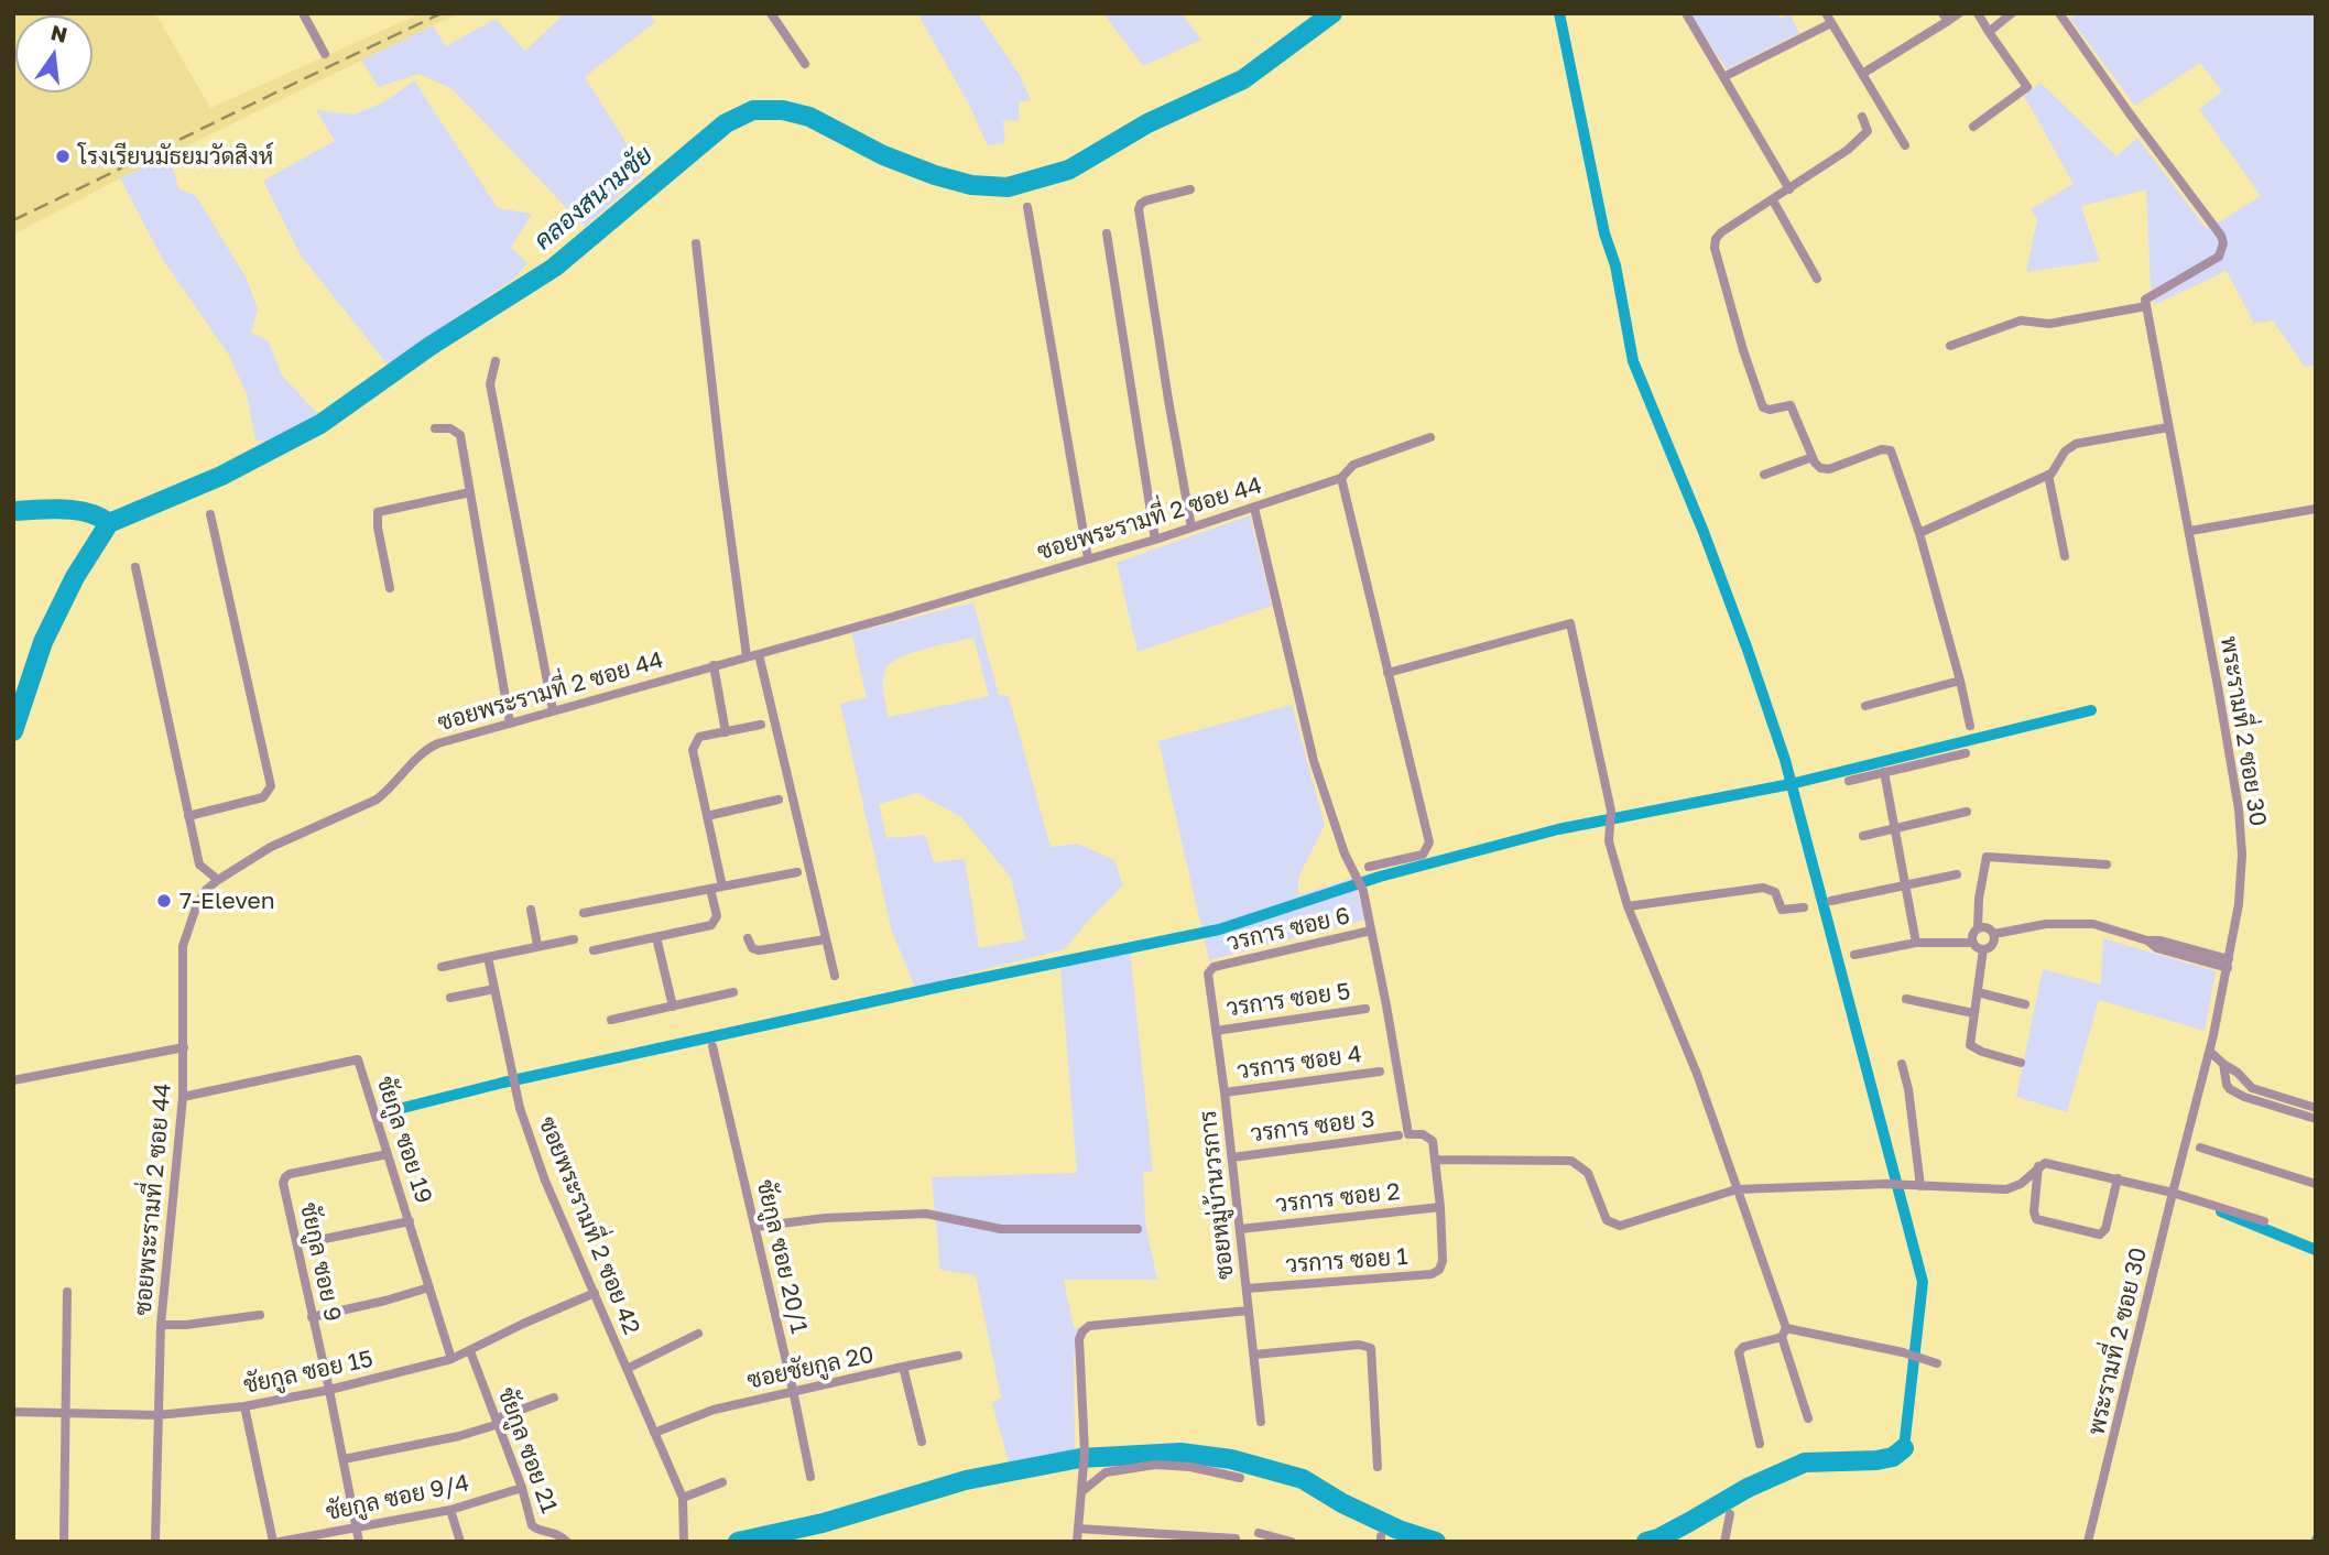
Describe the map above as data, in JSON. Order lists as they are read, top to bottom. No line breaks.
{"streets":{"street":["ซอยพระรามที่ 2 ซอย 44","พระรามที่ 2 ซอย 30","วรการ ซอย 6","วรการ ซอย 5","วรการ ซอย 4","วรการ ซอย 3","ชัยกูล ซอย 19","ซอยหมู่บ้านวรการ","วรการ ซอย 2","ซอยพระรามที่ 2 ซอย 42","ชัยกูล ซอย 20/1","วรการ ซอย 1","ชัยกูล ซอย 9","ซอยชัยกูล 20","ชัยกูล ซอย 15","ชัยกูล ซอย 21","ชัยกูล ซอย 9/4"]},"crossings":[["ซอยพระรามที่ 2 ซอย 44","ชัยกูล ซอย 19"],["ซอยพระรามที่ 2 ซอย 44","ชัยกูล ซอย 15"],["วรการ ซอย 6","ซอยหมู่บ้านวรการ"],["วรการ ซอย 5","ซอยหมู่บ้านวรการ"],["วรการ ซอย 4","ซอยหมู่บ้านวรการ"],["วรการ ซอย 3","ซอยหมู่บ้านวรการ"],["ชัยกูล ซอย 19","ชัยกูล ซอย 9"],["ชัยกูล ซอย 19","ชัยกูล ซอย 15"],["ซอยหมู่บ้านวรการ","วรการ ซอย 2"],["ซอยหมู่บ้านวรการ","วรการ ซอย 1"],["วรการ ซอย 2","วรการ ซอย 1"],["ซอยพระรามที่ 2 ซอย 42","ซอยชัยกูล 20"],["ซอยพระรามที่ 2 ซอย 42","ชัยกูล ซอย 15"],["ชัยกูล ซอย 20/1","ซอยชัยกูล 20"],["ชัยกูล ซอย 9","ชัยกูล ซอย 15"],["ชัยกูล ซอย 9","ชัยกูล ซอย 9/4"],["ชัยกูล ซอย 15","ชัยกูล ซอย 21"],["ชัยกูล ซอย 21","ชัยกูล ซอย 9/4"]],"water":["คลองสนามชัย"],"places":["โรงเรียนมัธยมวัดสิงห์","7-Eleven"],"north":"top"}
